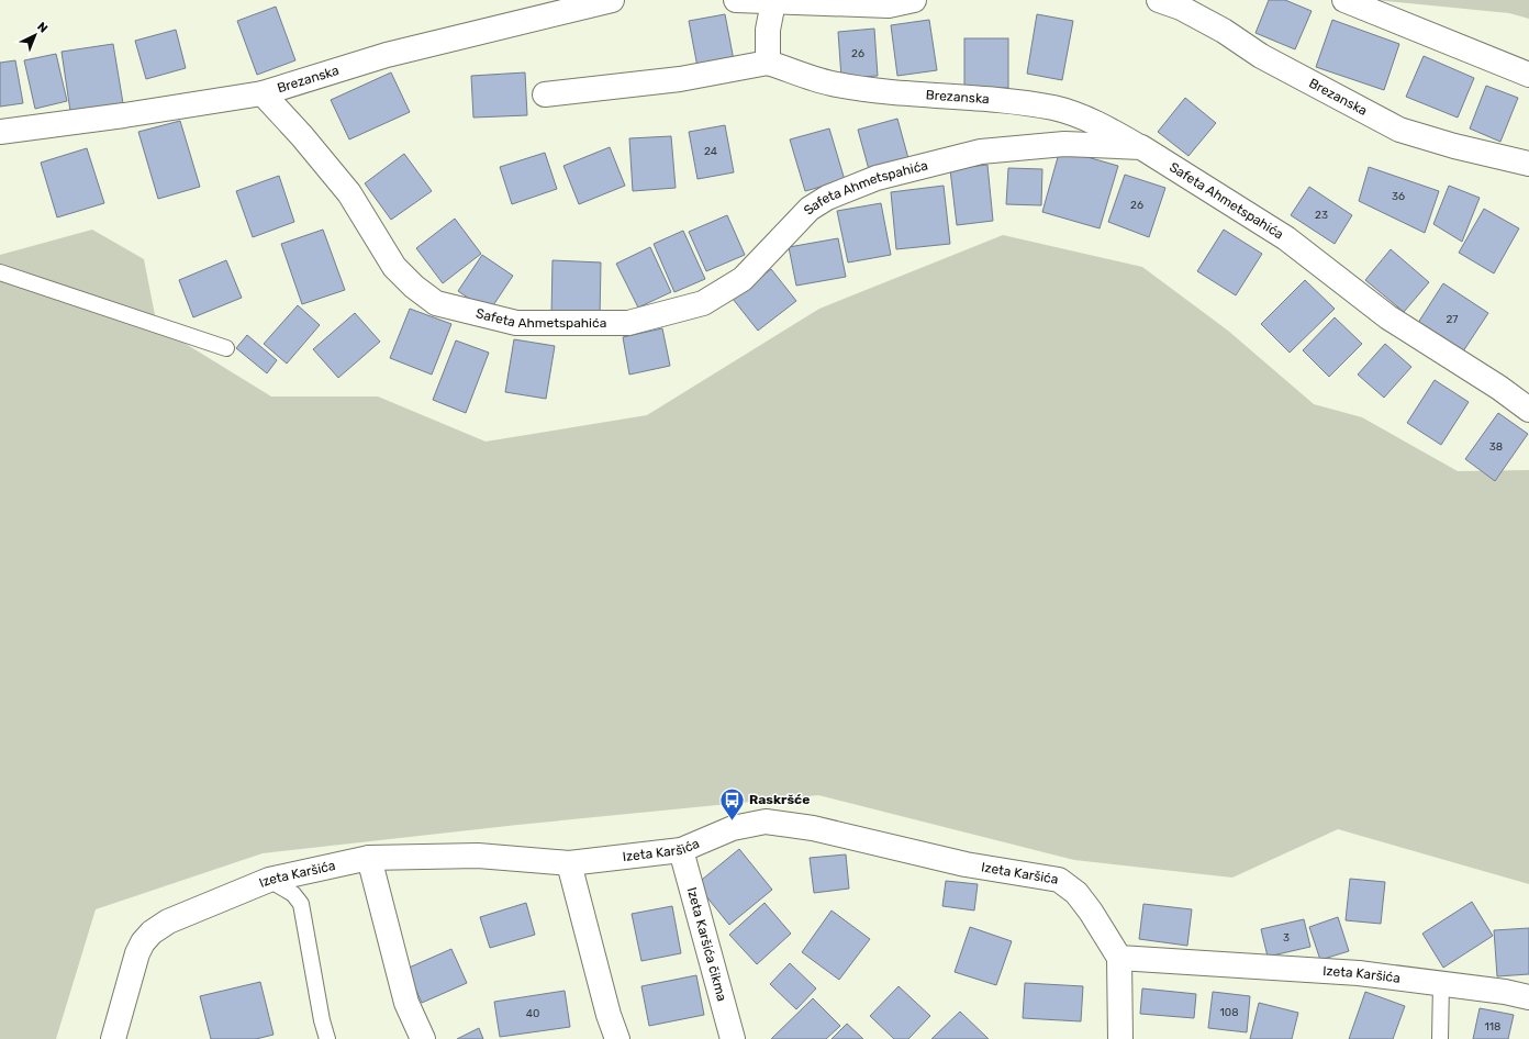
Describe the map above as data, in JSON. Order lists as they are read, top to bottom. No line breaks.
{"streets":{"street":["Brezanska","Safeta Ahmetspahića","Izeta Karšića","Izeta Karšića čikma"]},"crossings":[["Brezanska","Safeta Ahmetspahića"],["Izeta Karšića","Izeta Karšića čikma"]],"places":{"bus stop":["Raskršće"]},"house_numbers":["26","24","36","26","23","27","38","3","108","40","118"],"north":"top right"}
